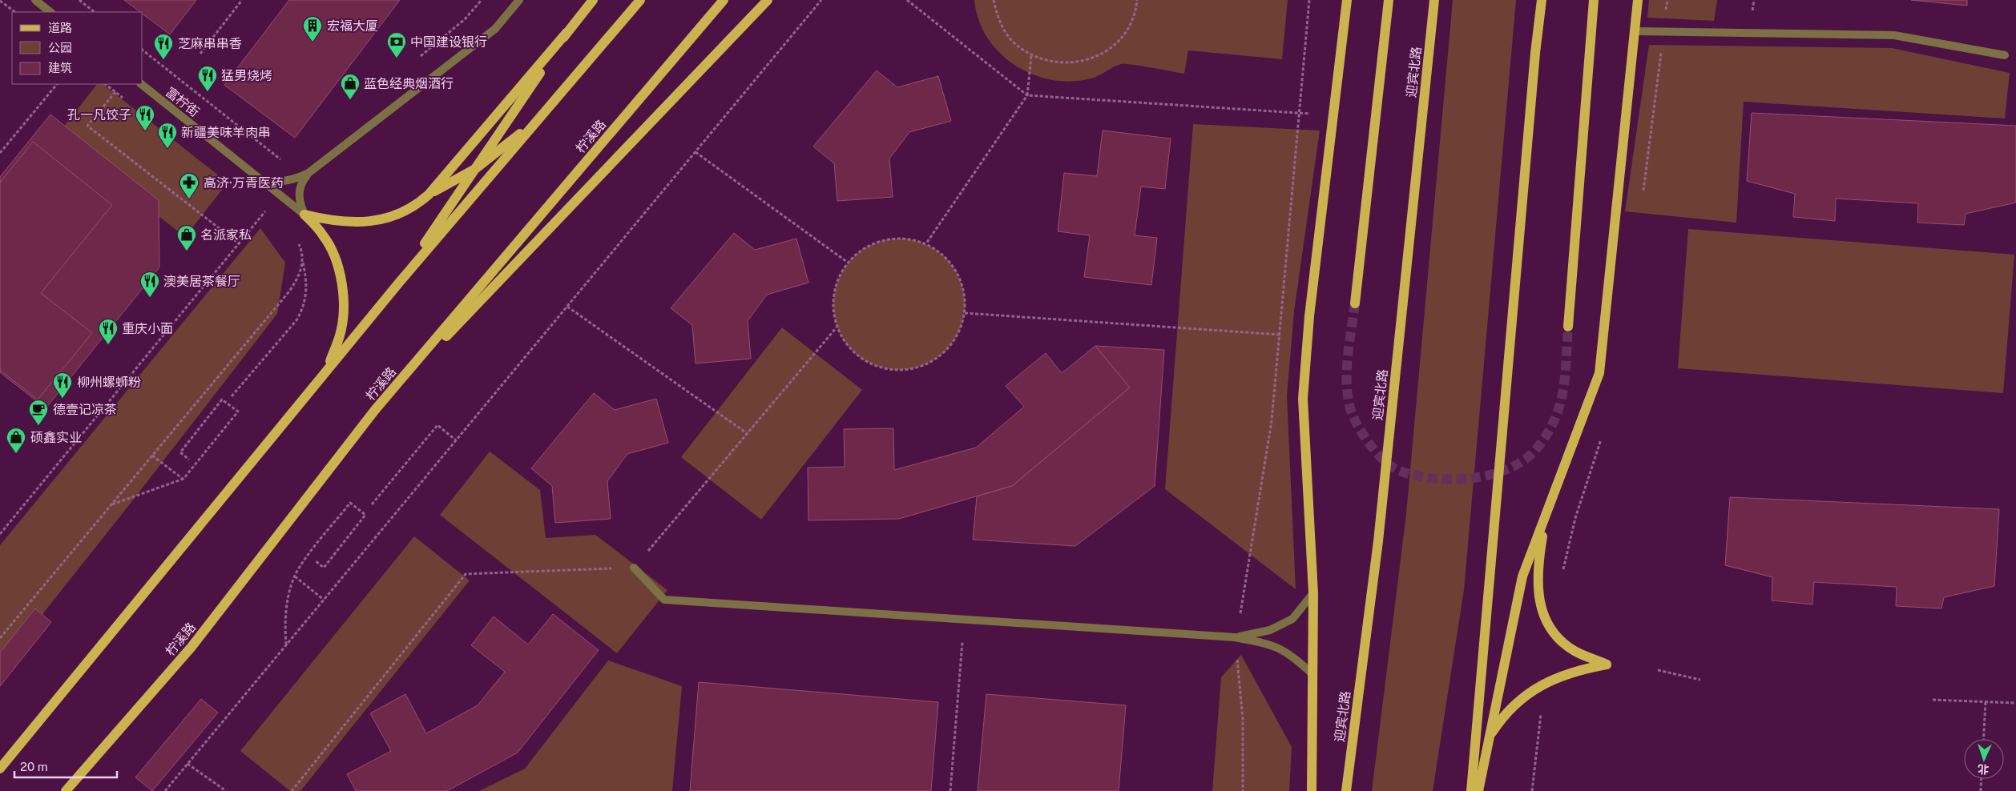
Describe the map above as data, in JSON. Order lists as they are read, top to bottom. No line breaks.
{"streets":{"main road":["迎宾北路","柠溪路"],"street":["富柠街"]},"places":{"building":["宏福大厦"],"bank":["中国建设银行"],"restaurant":["芝麻串串香","猛男烧烤","孔一凡饺子","新疆美味羊肉串","澳美居茶餐厅","重庆小面","柳州螺蛳粉"],"shop":["蓝色经典烟酒行","名派家私","硕鑫实业"],"pharmacy":["高济·万青医药"],"cafe":["德壹记凉茶"]},"legend":["道路","公园","建筑"],"scale_bar":"20 m","north":"bottom"}
